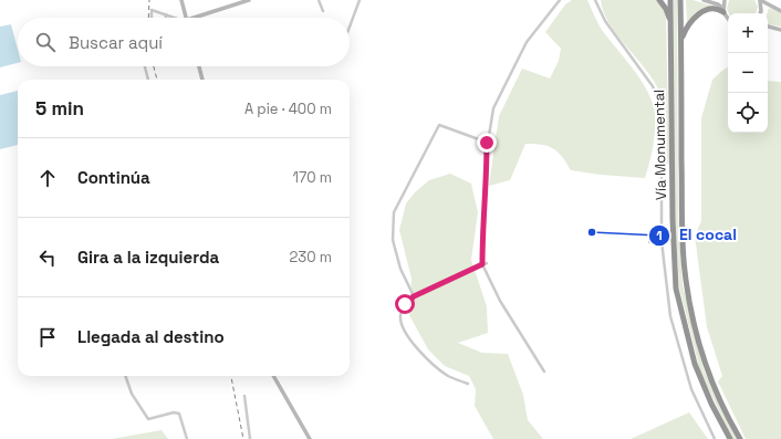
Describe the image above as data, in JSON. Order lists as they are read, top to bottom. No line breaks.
{"streets":{"highway":["Vía Monumental"]},"places":["El cocal"],"page":{"map_buttons":["+","−"],"search":"Buscar aquí","heading":["5 min","A pie · 400 m"],"list":[["Continúa","170 m"],["Gira a la izquierda","230 m"],"Llegada al destino"]}}
